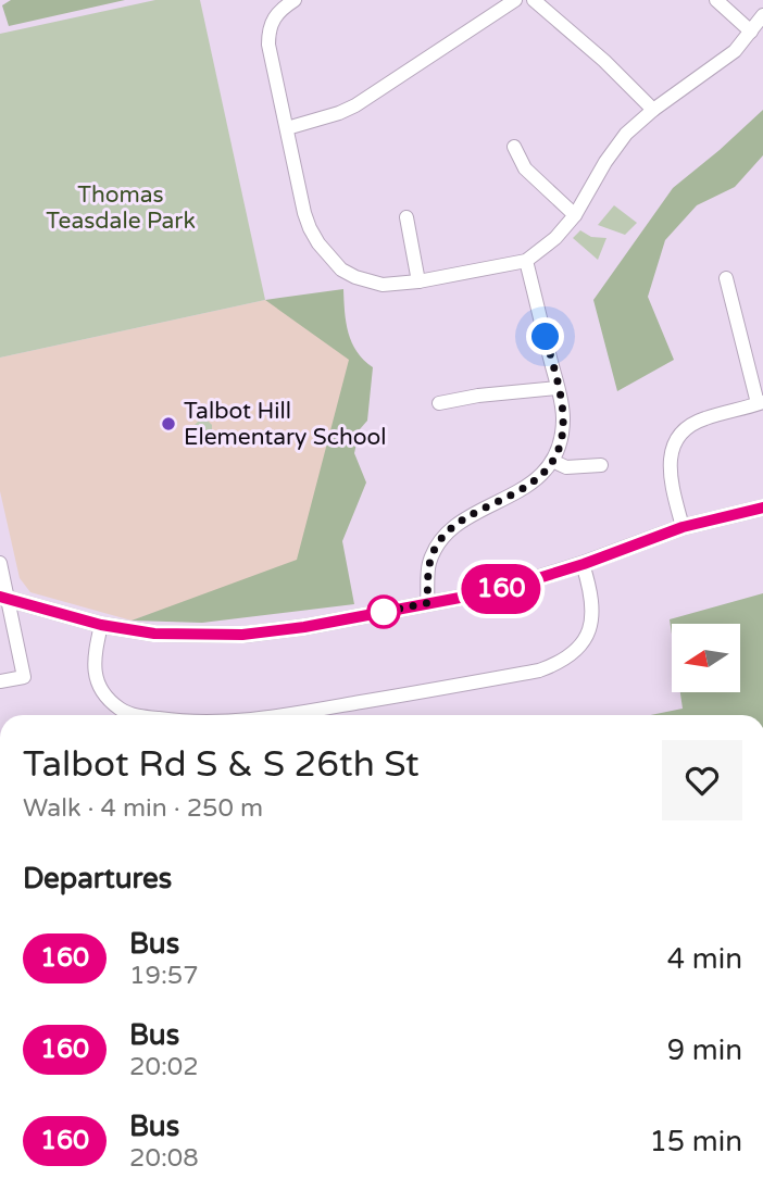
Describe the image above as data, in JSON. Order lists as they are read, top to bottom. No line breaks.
{"parks":["Thomas Teasdale Park"],"places":["Talbot Hill Elementary School"],"lines":["bus line 160"],"north":"left","page":{"on_map":"160","heading":[["Talbot Rd S & S 26th St","Walk · 4 min · 250 m"],"Departures"],"list":[{"mark":"160","name":"Bus","note":"19:57","value":"4 min"},{"mark":"160","name":"Bus","note":"20:02","value":"9 min"},{"mark":"160","name":"Bus","note":"20:08","value":"15 min"}]}}
